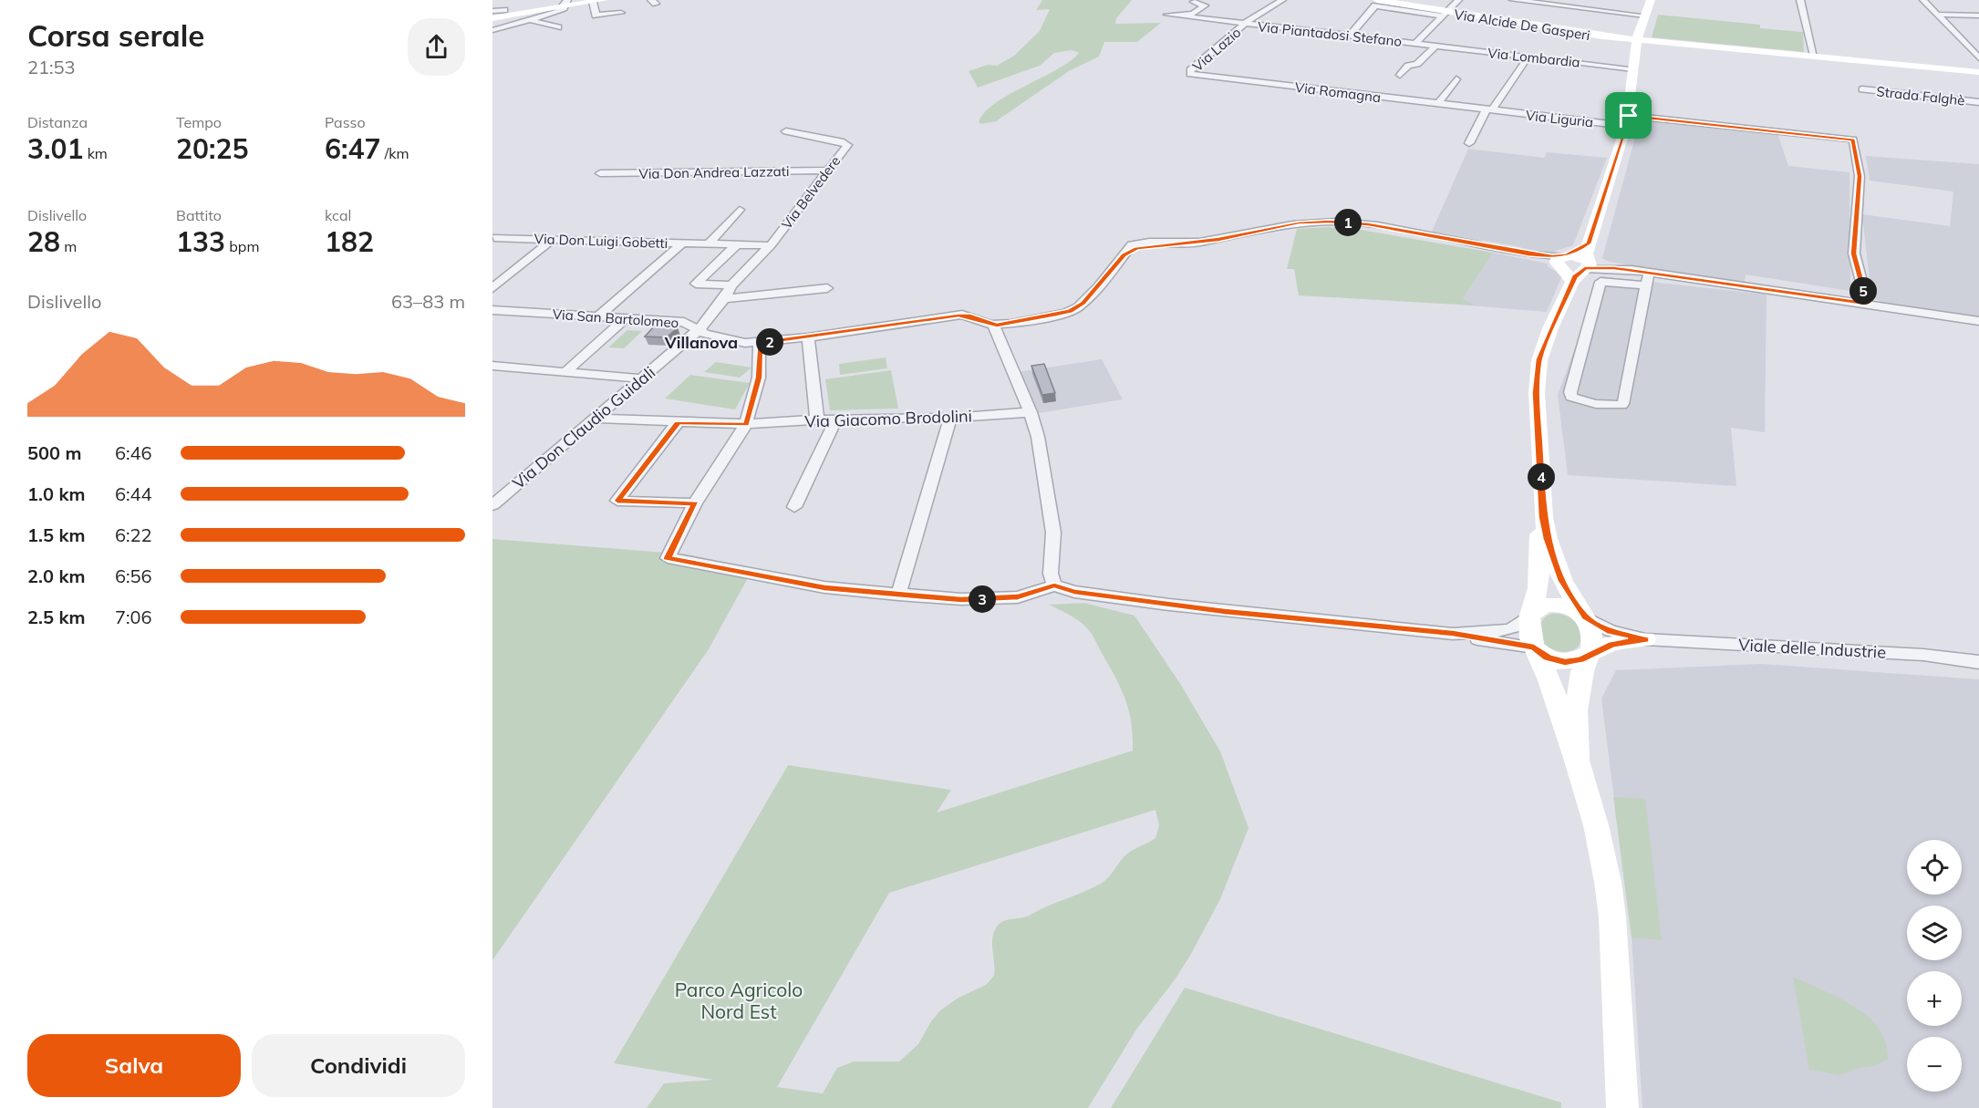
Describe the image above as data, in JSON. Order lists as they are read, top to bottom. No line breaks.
{"streets":{"street":["Via Alcide De Gasperi","Via Piantadosi Stefano","Via Lazio","Via Lombardia","Via Romagna","Strada Falghè","Via Liguria","Via Don Andrea Lazzati","Via Belvedere","Via Don Luigi Gobetti","Via San Bartolomeo","Via Giacomo Brodolini","Via Don Claudio Guidali","Viale delle Industrie"]},"crossings":[["Via Piantadosi Stefano","Via Lazio"],["Via Piantadosi Stefano","Via Lombardia"],["Via Lazio","Via Romagna"],["Via Romagna","Via Liguria"],["Via Don Andrea Lazzati","Via Belvedere"],["Via Belvedere","Via Don Luigi Gobetti"],["Via Belvedere","Via San Bartolomeo"],["Via Belvedere","Via Don Claudio Guidali"],["Via San Bartolomeo","Via Don Claudio Guidali"],["Via Giacomo Brodolini","Via Don Claudio Guidali"]],"districts":["Villanova"],"parks":["Parco Agricolo Nord Est"],"page":{"heading":["Corsa serale","21:53"],"stats":[["Distanza","3.01 km"],["Tempo","20:25"],["Passo","6:47 /km"],["Dislivello","28 m"],["Battito","133 bpm"],["kcal","182"]],"pins":["1","5","2","4","3"],"chart":["Dislivello","63–83 m"],"list":[{"name":"500 m","note":"6:46"},{"name":"1.0 km","note":"6:44"},{"name":"1.5 km","note":"6:22"},{"name":"2.0 km","note":"6:56"},{"name":"2.5 km","note":"7:06"}],"map_buttons":["+","−"],"buttons":["Salva","Condividi"]}}
